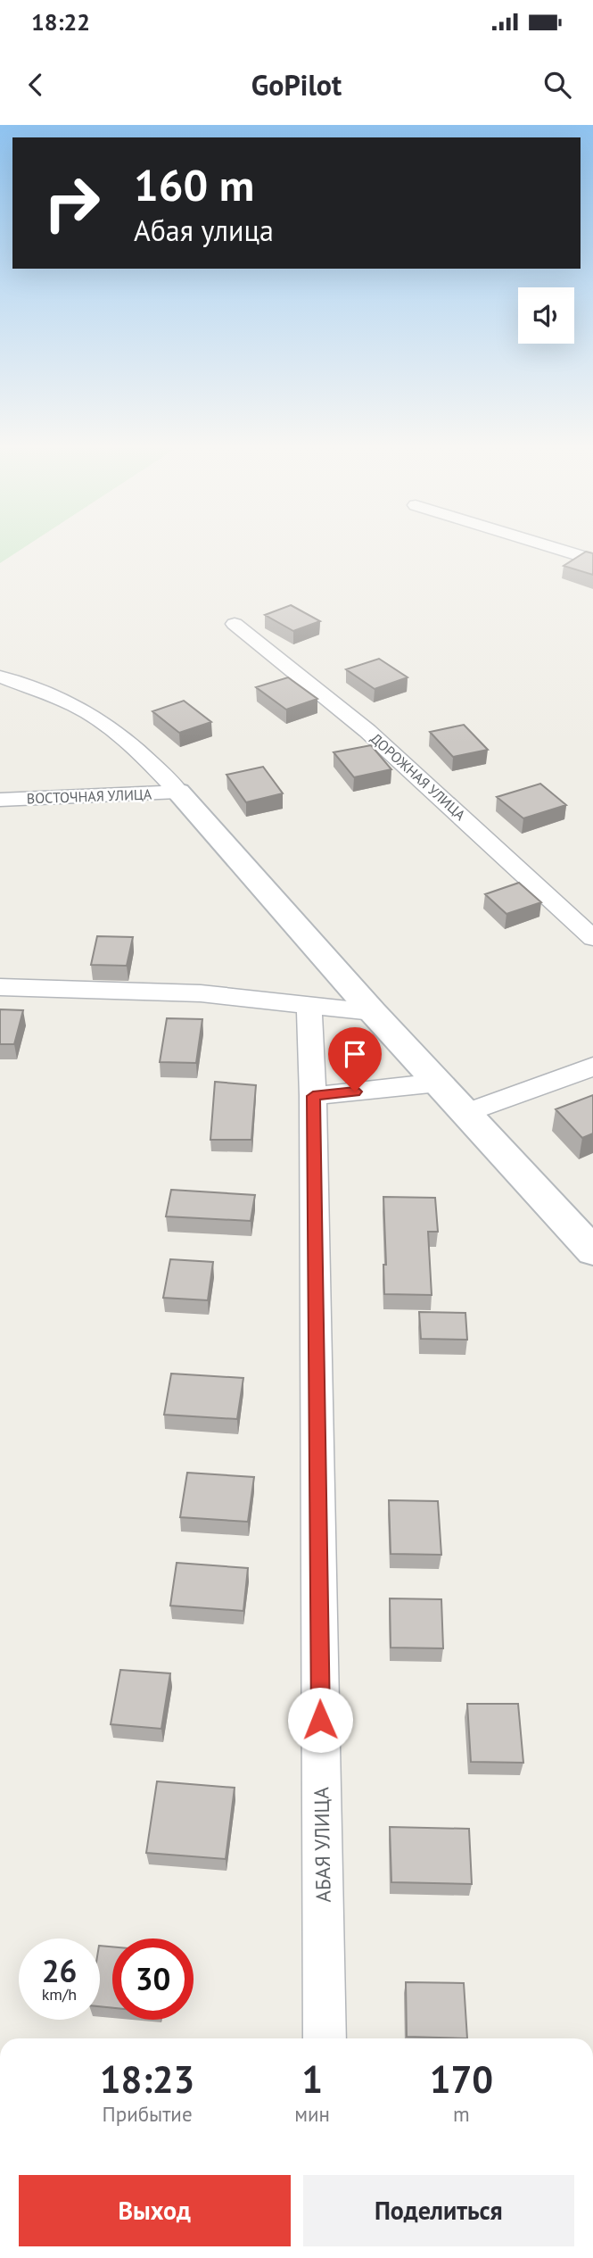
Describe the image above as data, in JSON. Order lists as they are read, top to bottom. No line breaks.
{"streets":{"street":["ДОРОЖНАЯ УЛИЦА","ВОСТОЧНАЯ УЛИЦА","АБАЯ УЛИЦА"]},"page":{"status":"18:22","header":"GoPilot","turn":["160 m","Абая улица"],"speed":"26 km/h","limit":"30","eta":["18:23","Прибытие","1","мин","170","m"],"buttons":["Выход","Поделиться"]}}
